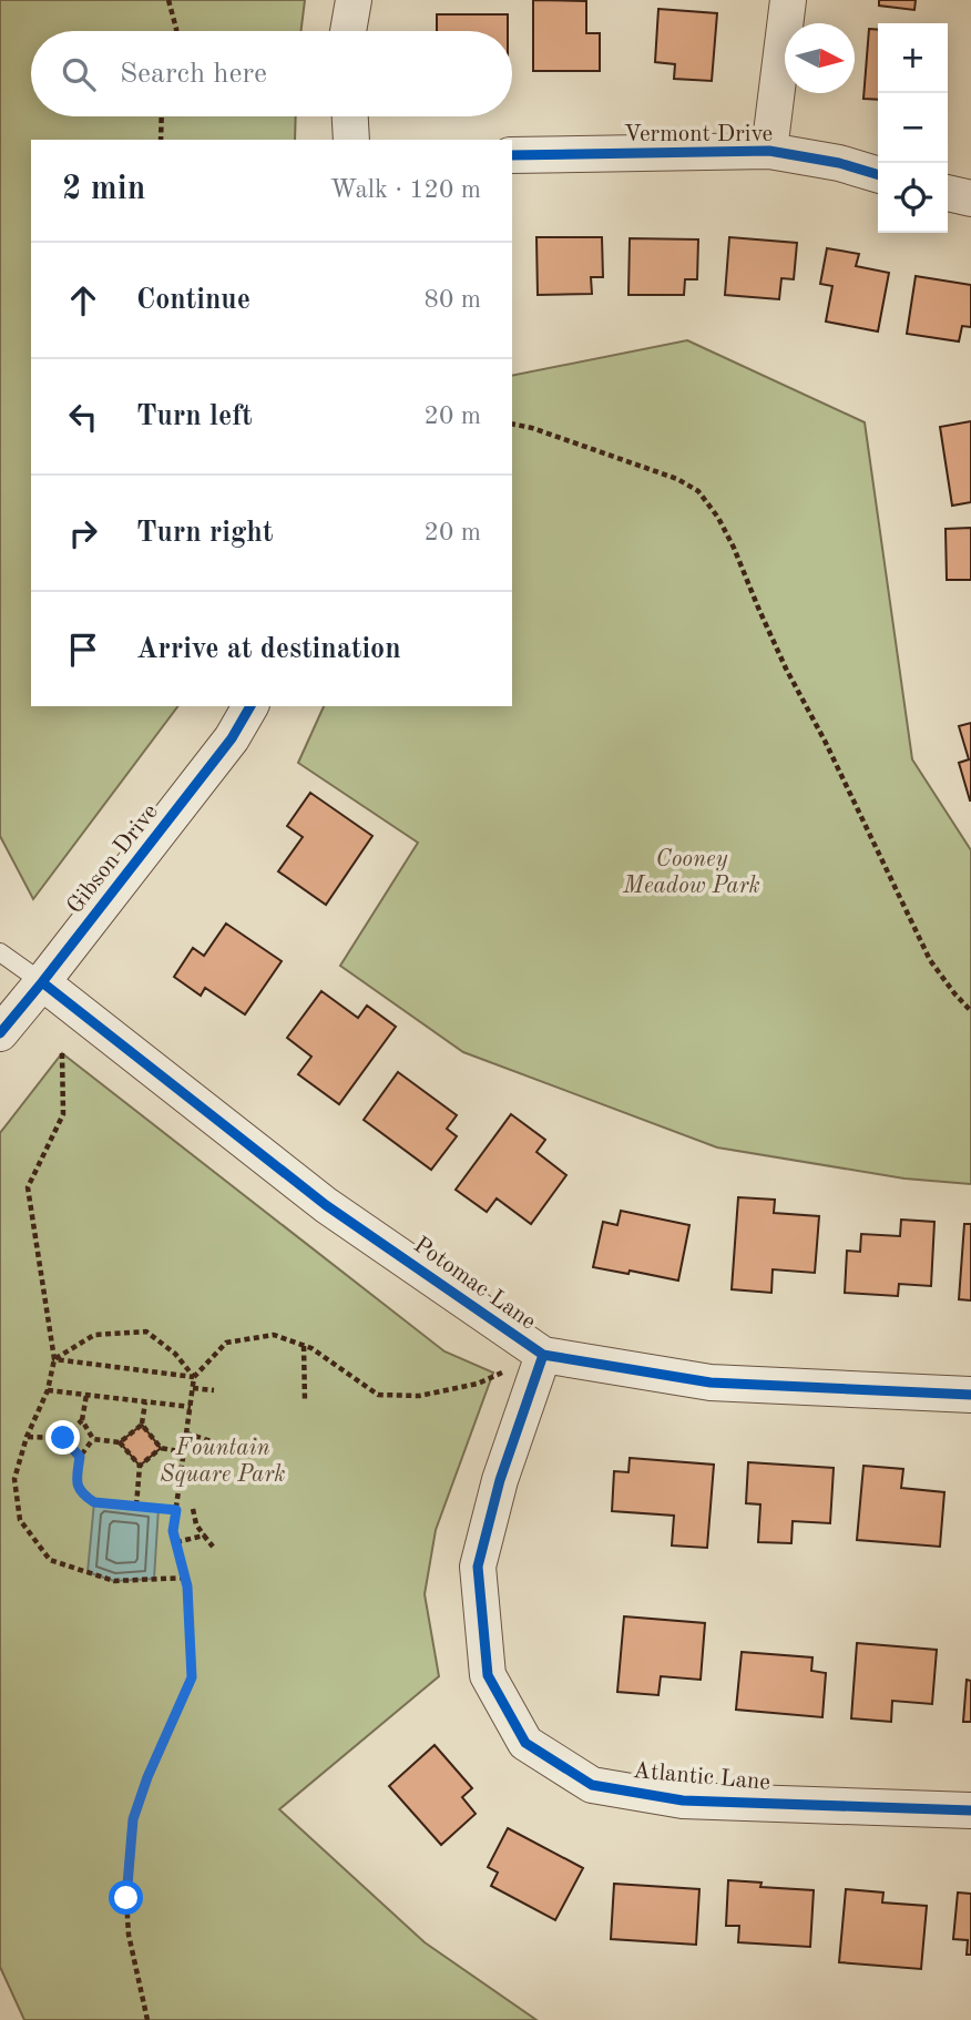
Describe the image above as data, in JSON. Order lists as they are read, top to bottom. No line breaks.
{"streets":{"street":["Vermont Drive","Gibson Drive","Potomac Lane","Atlantic Lane"]},"crossings":[["Gibson Drive","Potomac Lane"],["Potomac Lane","Atlantic Lane"]],"parks":["Cooney Meadow Park","Fountain Square Park"],"north":"right","page":{"map_buttons":["+","−"],"search":"Search here","heading":["2 min","Walk · 120 m"],"list":[["Continue","80 m"],["Turn left","20 m"],["Turn right","20 m"],"Arrive at destination"]}}
